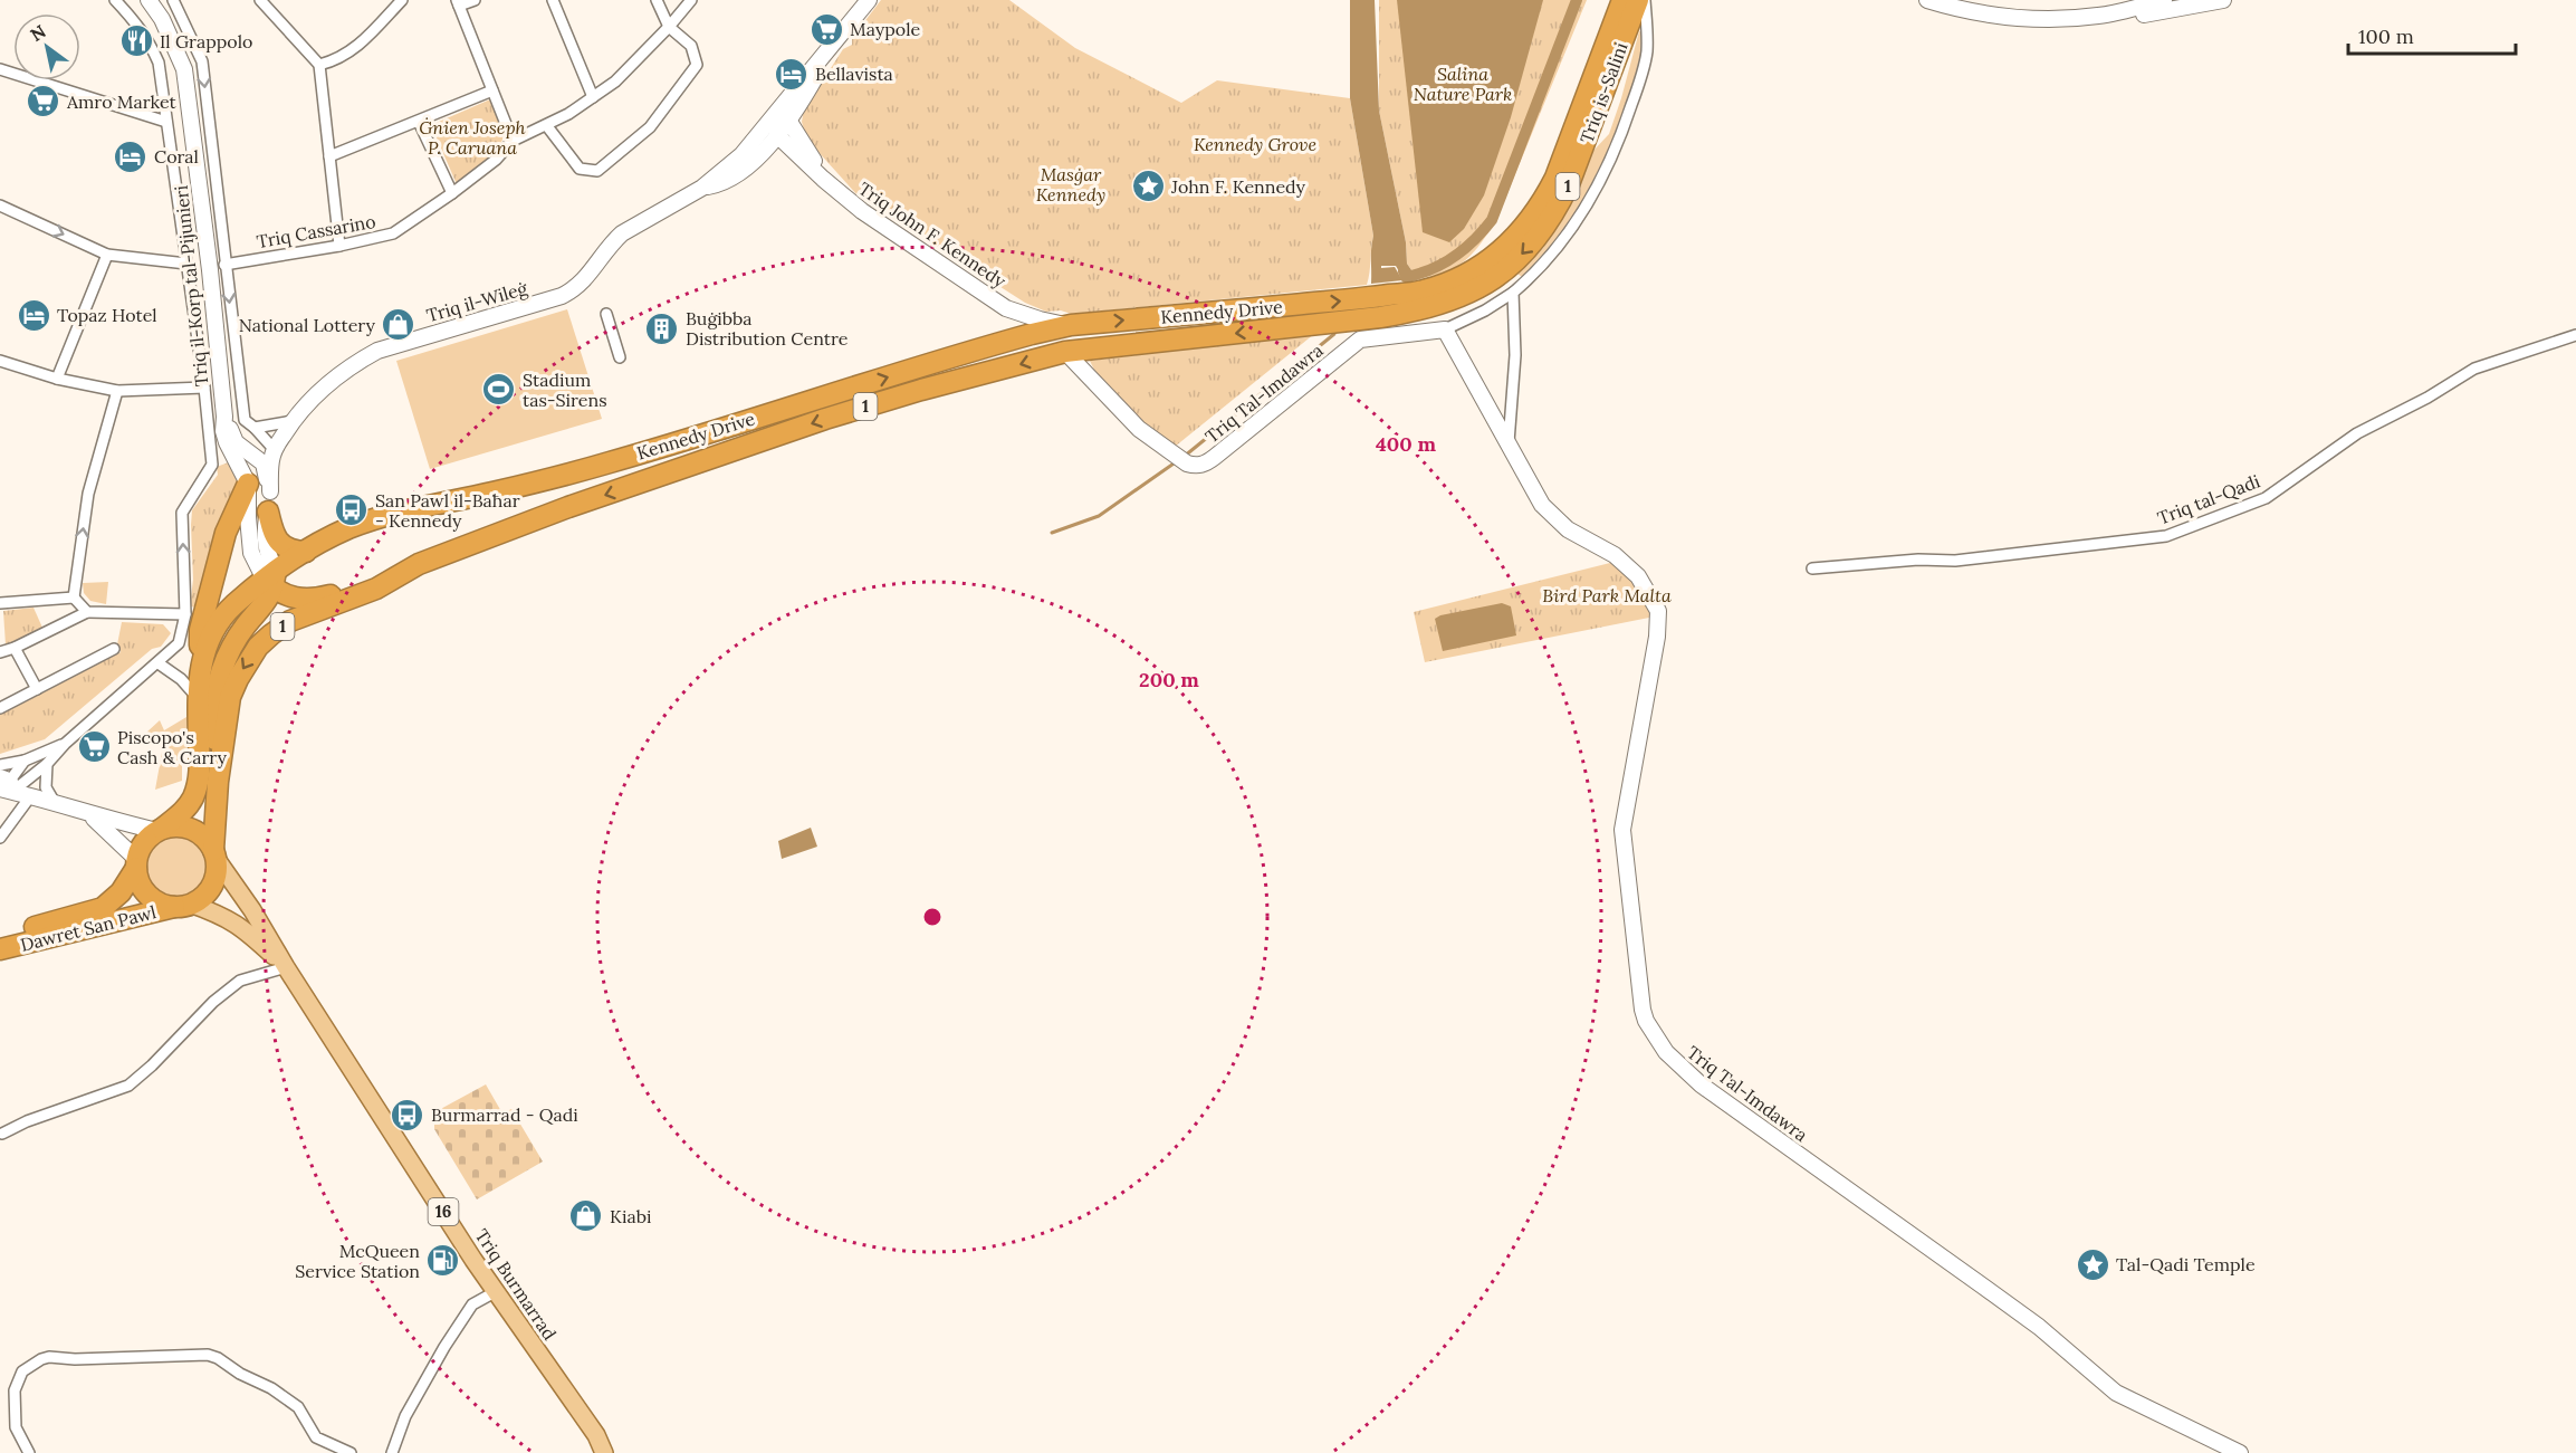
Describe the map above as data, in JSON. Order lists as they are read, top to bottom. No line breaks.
{"streets":{"highway":["Triq is-Salini","1","Kennedy Drive","Dawret San Pawl"],"main road":["16","Triq Burmarrad"],"street":["Triq Cassarino","Triq John F. Kennedy","Triq il-Korp tal-Pijunieri","Triq il-Wileġ","Triq Tal-Imdawra","Triq tal-Qadi"]},"crossings":[["Triq is-Salini","Kennedy Drive"],["1","Kennedy Drive"],["1","Dawret San Pawl"],["1","Triq Burmarrad"],["Triq John F. Kennedy","Triq il-Wileġ"],["Triq John F. Kennedy","Kennedy Drive"],["Triq il-Korp tal-Pijunieri","Triq il-Wileġ"],["Kennedy Drive","Triq Tal-Imdawra"],["Kennedy Drive","Dawret San Pawl"],["Kennedy Drive","Triq Burmarrad"],["Dawret San Pawl","Triq Burmarrad"]],"parks":["Salina Nature Park","Ġnien Joseph P. Caruana","Kennedy Grove","Masġar Kennedy","Bird Park Malta"],"places":{"supermarket":["Maypole","Amro Market","Piscopo's Cash & Carry"],"restaurant":["Il Grappolo"],"hotel":["Bellavista","Coral","Topaz Hotel"],"place":["John F. Kennedy","Tal-Qadi Temple"],"shop":["National Lottery","Kiabi"],"building":["Buġibba Distribution Centre"],"sports":["Stadium tas-Sirens"],"bus stop":["San Pawl il-Baħar - Kennedy","Burmarrad - Qadi"],"fuel station":["McQueen Service Station"]},"scale_bar":"100 m","north":"top left","rings":["400 m","200 m"]}
